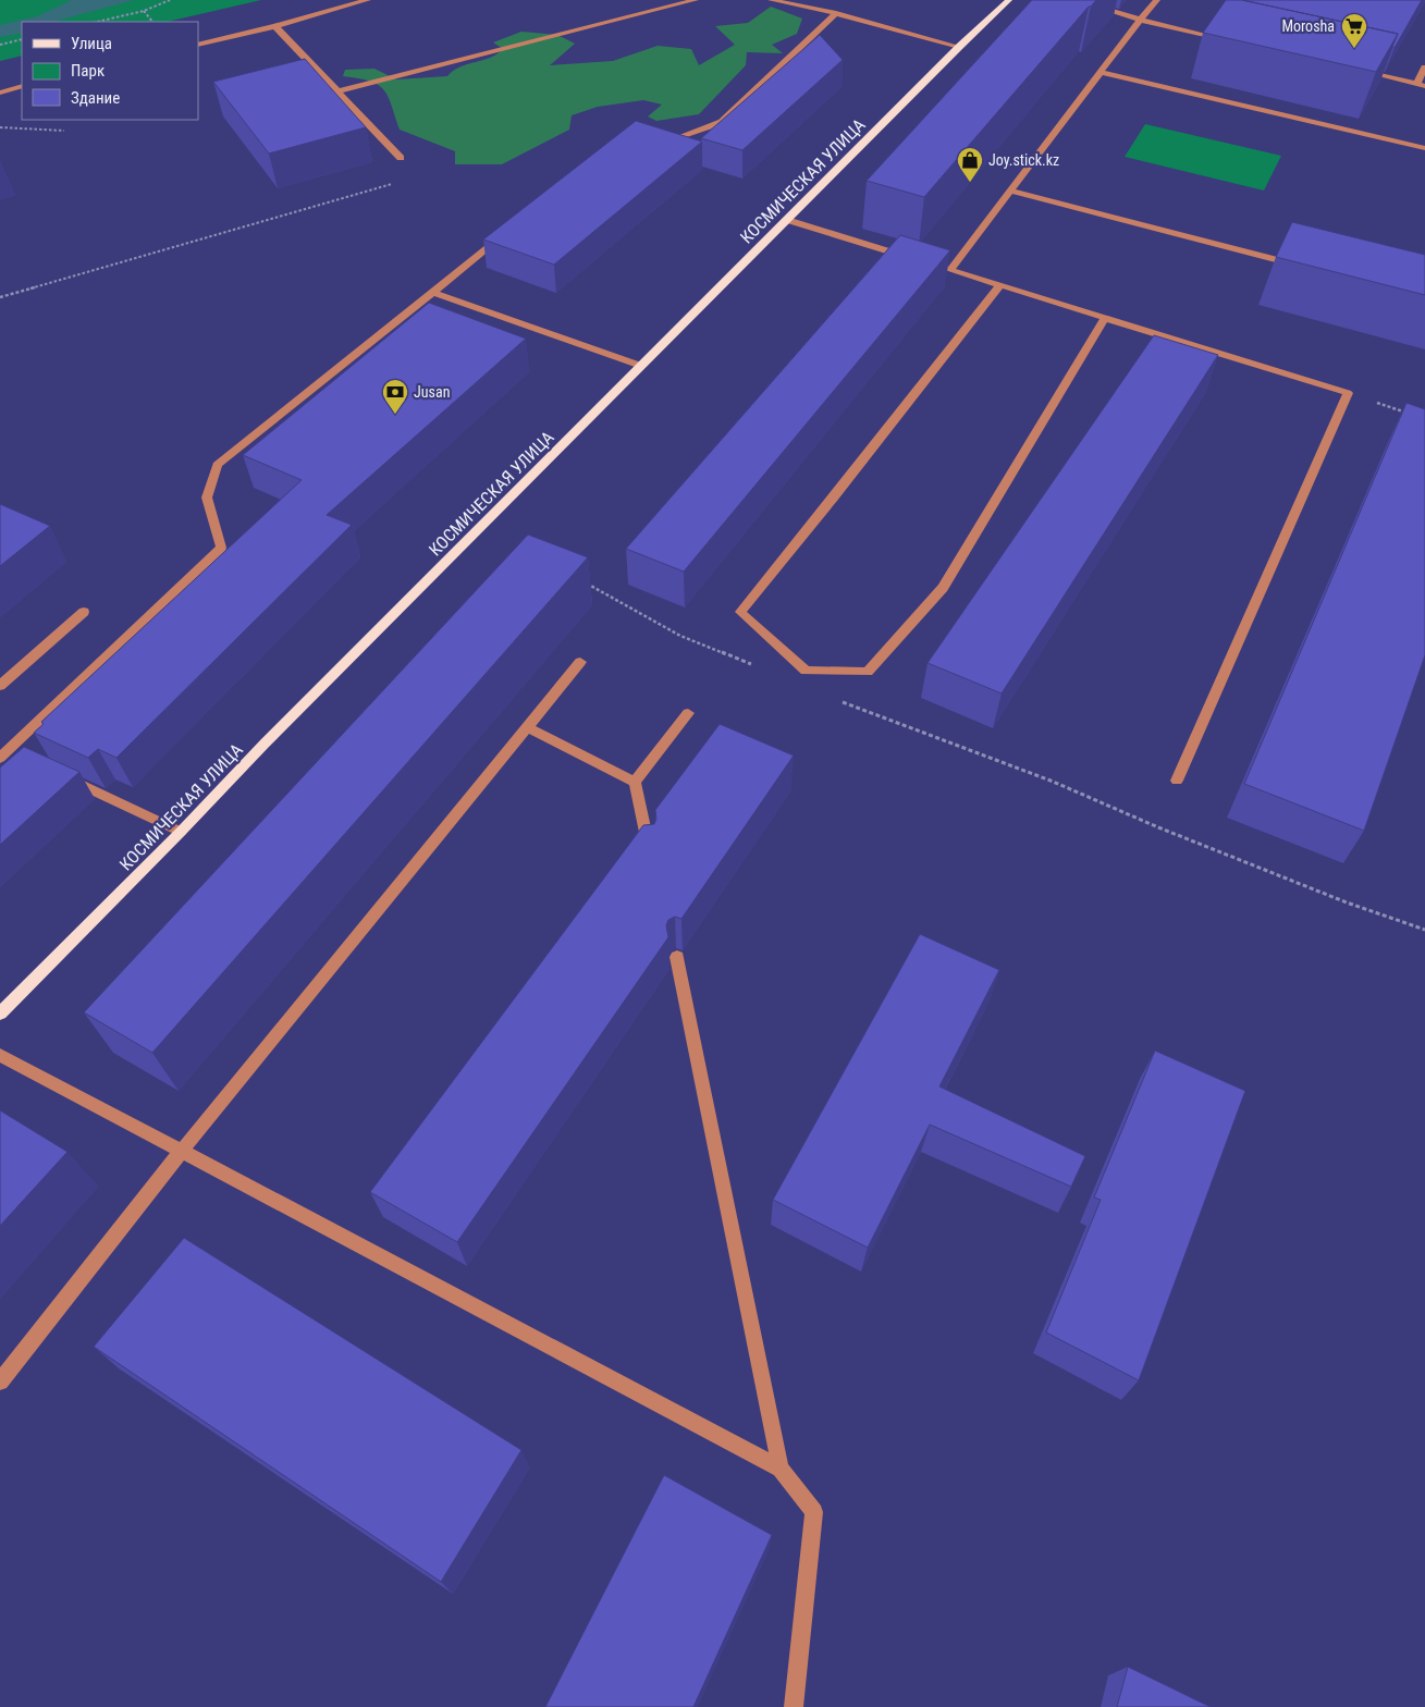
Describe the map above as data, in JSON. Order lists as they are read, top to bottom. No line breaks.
{"streets":{"main road":["КОСМИЧЕСКАЯ УЛИЦА"]},"places":{"supermarket":["Morosha"],"shop":["Joy.stick.kz"],"bank":["Jusan"]},"legend":["Улица","Парк","Здание"]}
